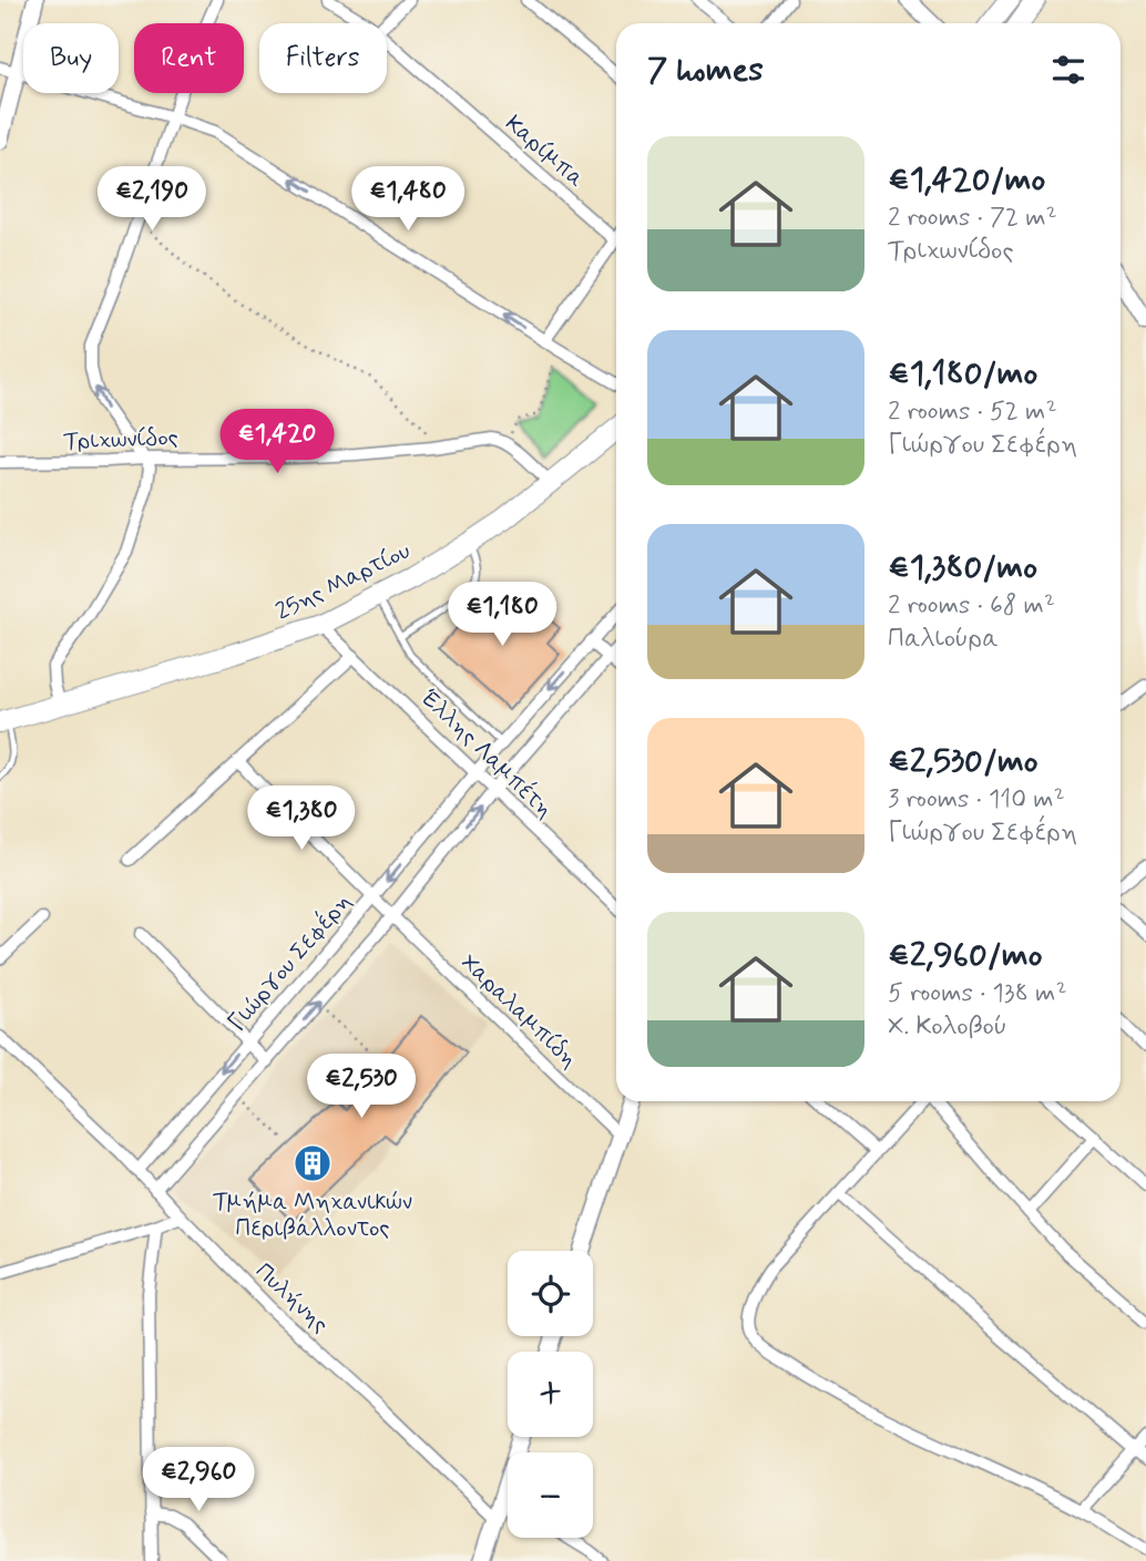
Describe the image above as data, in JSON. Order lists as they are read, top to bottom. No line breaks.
{"streets":{"main road":["25ης Μαρτίου"],"street":["Καρίμπα","Τριχωνίδος","Έλλης Λαμπέτη","Γιώργου Σεφέρη","Χαραλαμπίδη","Πυλήνης"]},"crossings":[["25ης Μαρτίου","Έλλης Λαμπέτη"],["Έλλης Λαμπέτη","Γιώργου Σεφέρη"],["Γιώργου Σεφέρη","Χαραλαμπίδη"],["Γιώργου Σεφέρη","Πυλήνης"]],"places":{"building":["Τμήμα Μηχανικών Περιβάλλοντος"]},"page":{"chip":["Buy","Rent","Filters"],"heading":"7 homes","list":[{"name":"€1,420/mo","note":"2 rooms · 72 m² · Τριχωνίδος"},{"name":"€1,180/mo","note":"2 rooms · 52 m² · Γιώργου Σεφέρη"},{"name":"€1,380/mo","note":"2 rooms · 68 m² · Παλιούρα"},{"name":"€2,530/mo","note":"3 rooms · 110 m² · Γιώργου Σεφέρη"},{"name":"€2,960/mo","note":"5 rooms · 138 m² · Χ. Κολοβού"}],"price":["€2,190","€1,480","€1,420","€1,180","€1,380","€2,530","€2,960"],"map_buttons":["+","−"]}}
